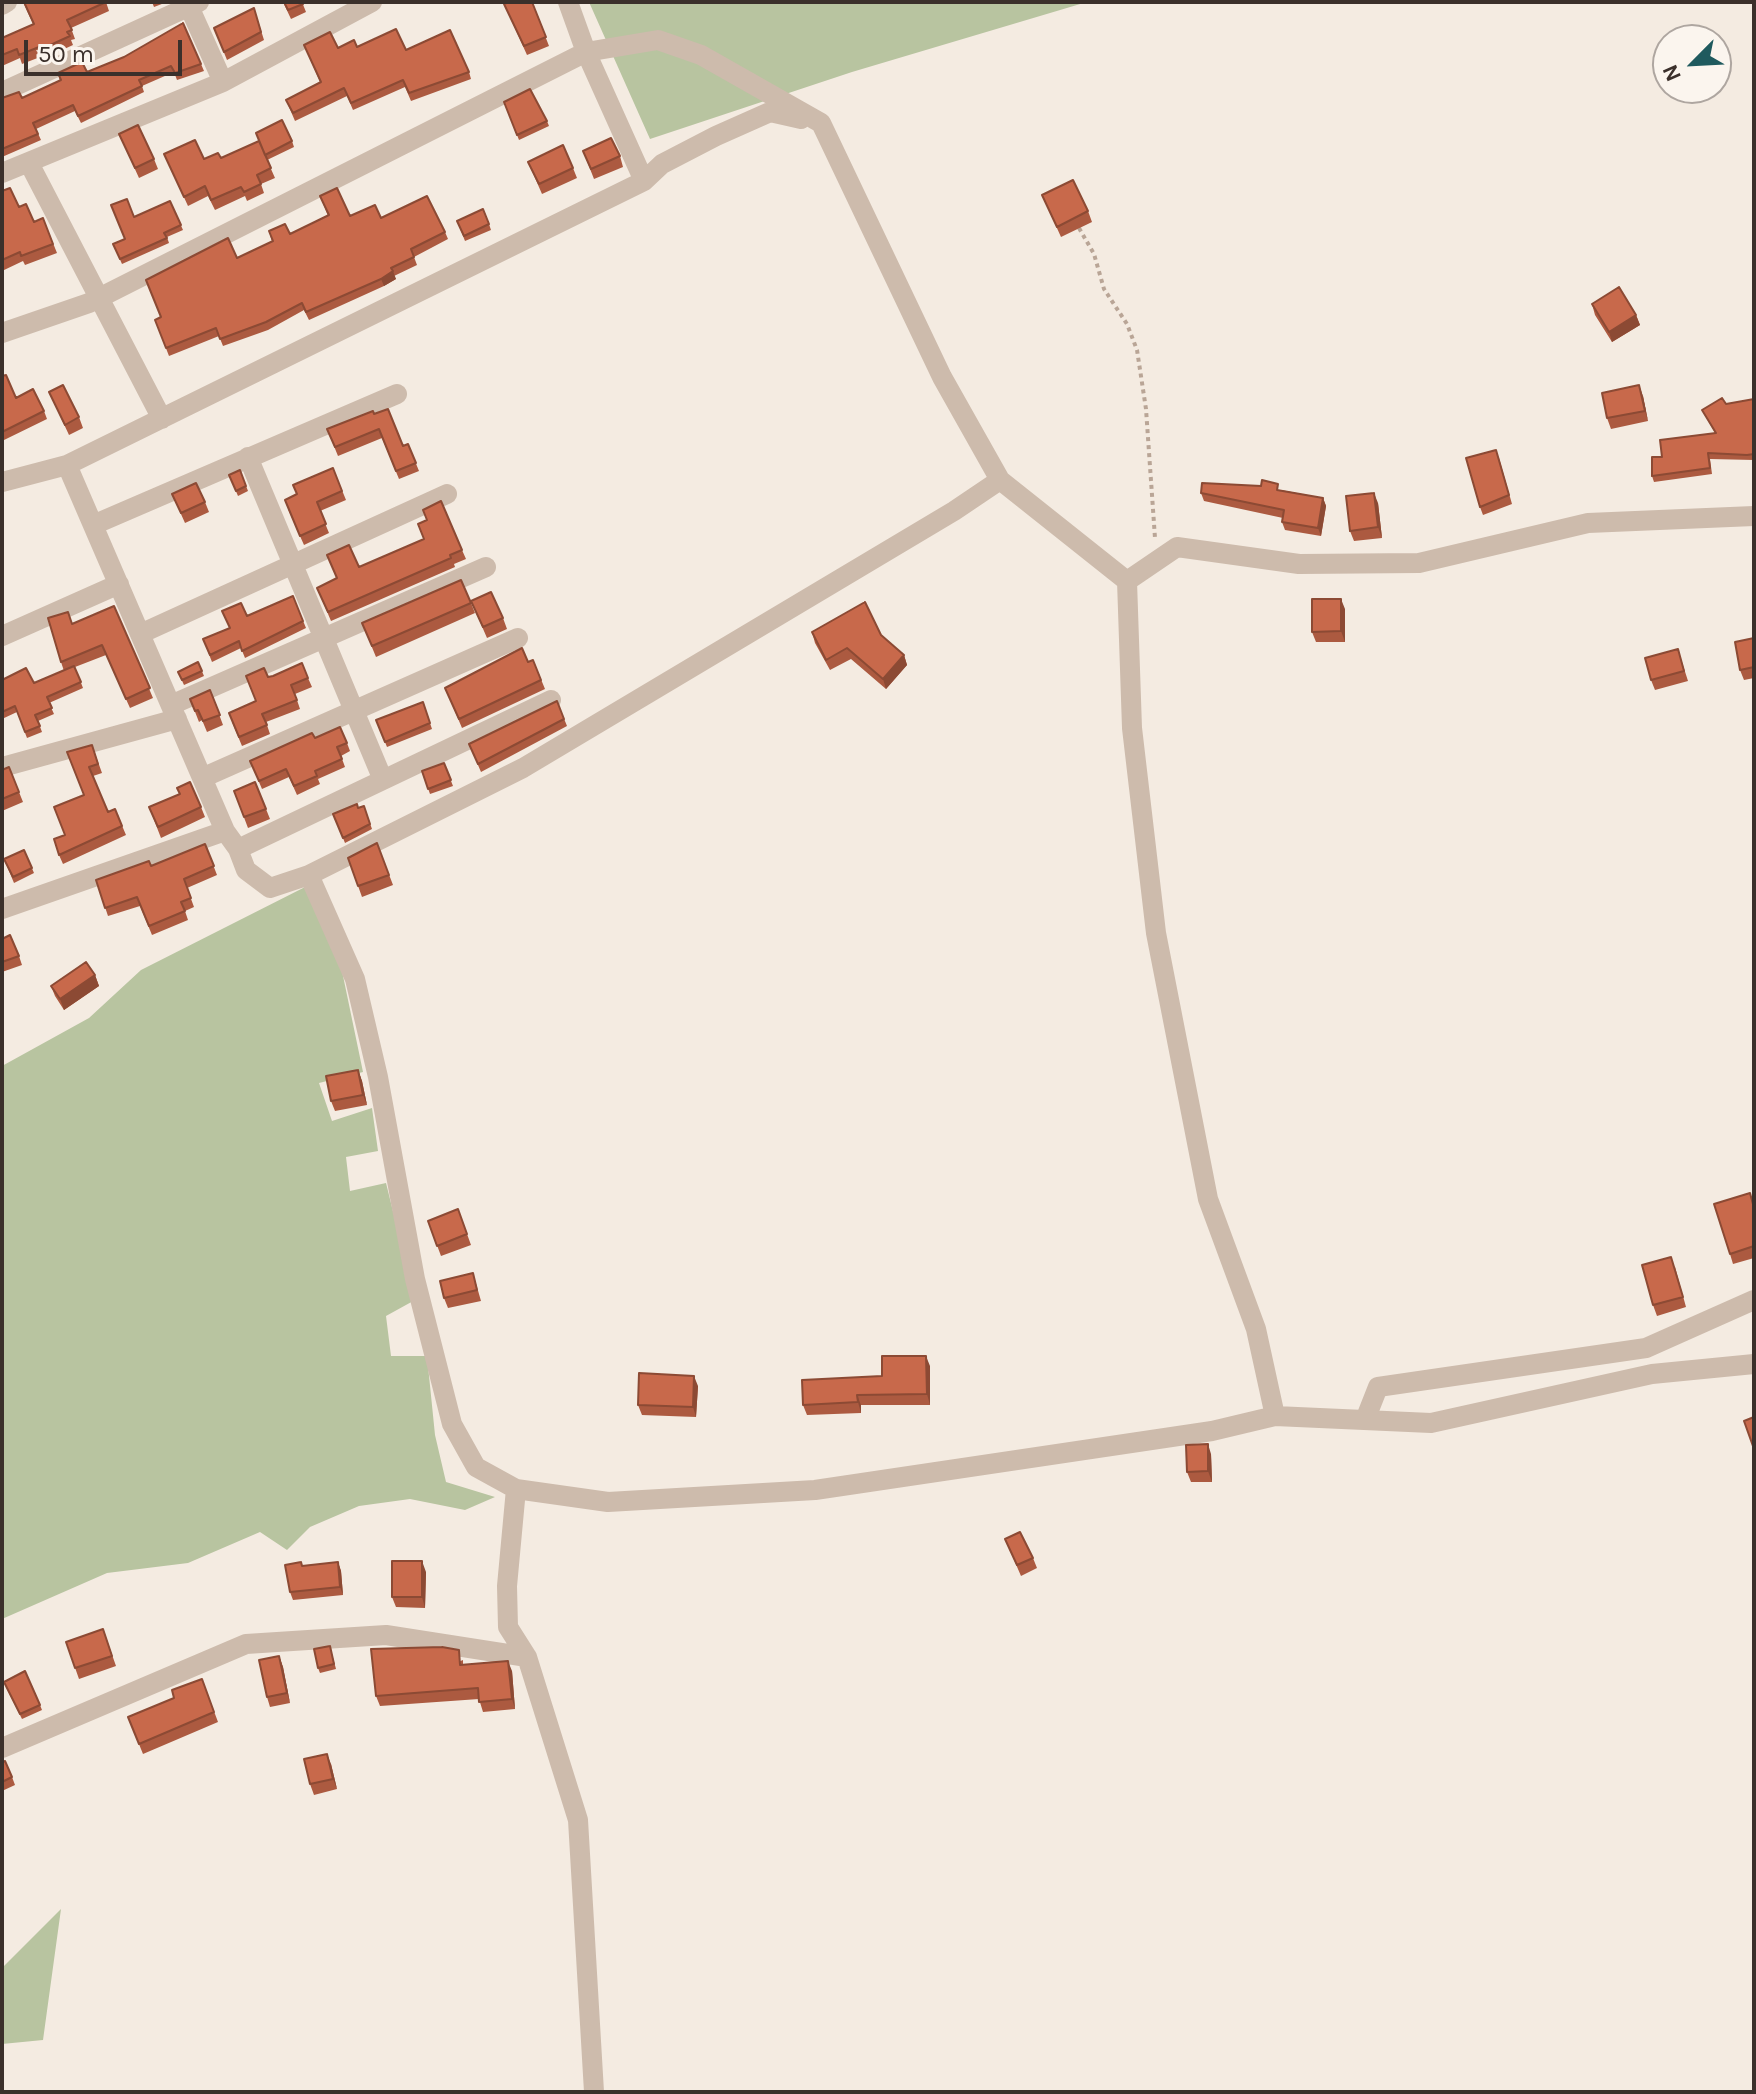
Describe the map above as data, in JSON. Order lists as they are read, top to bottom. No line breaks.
{"scale_bar":"50 m","north":"bottom left"}
